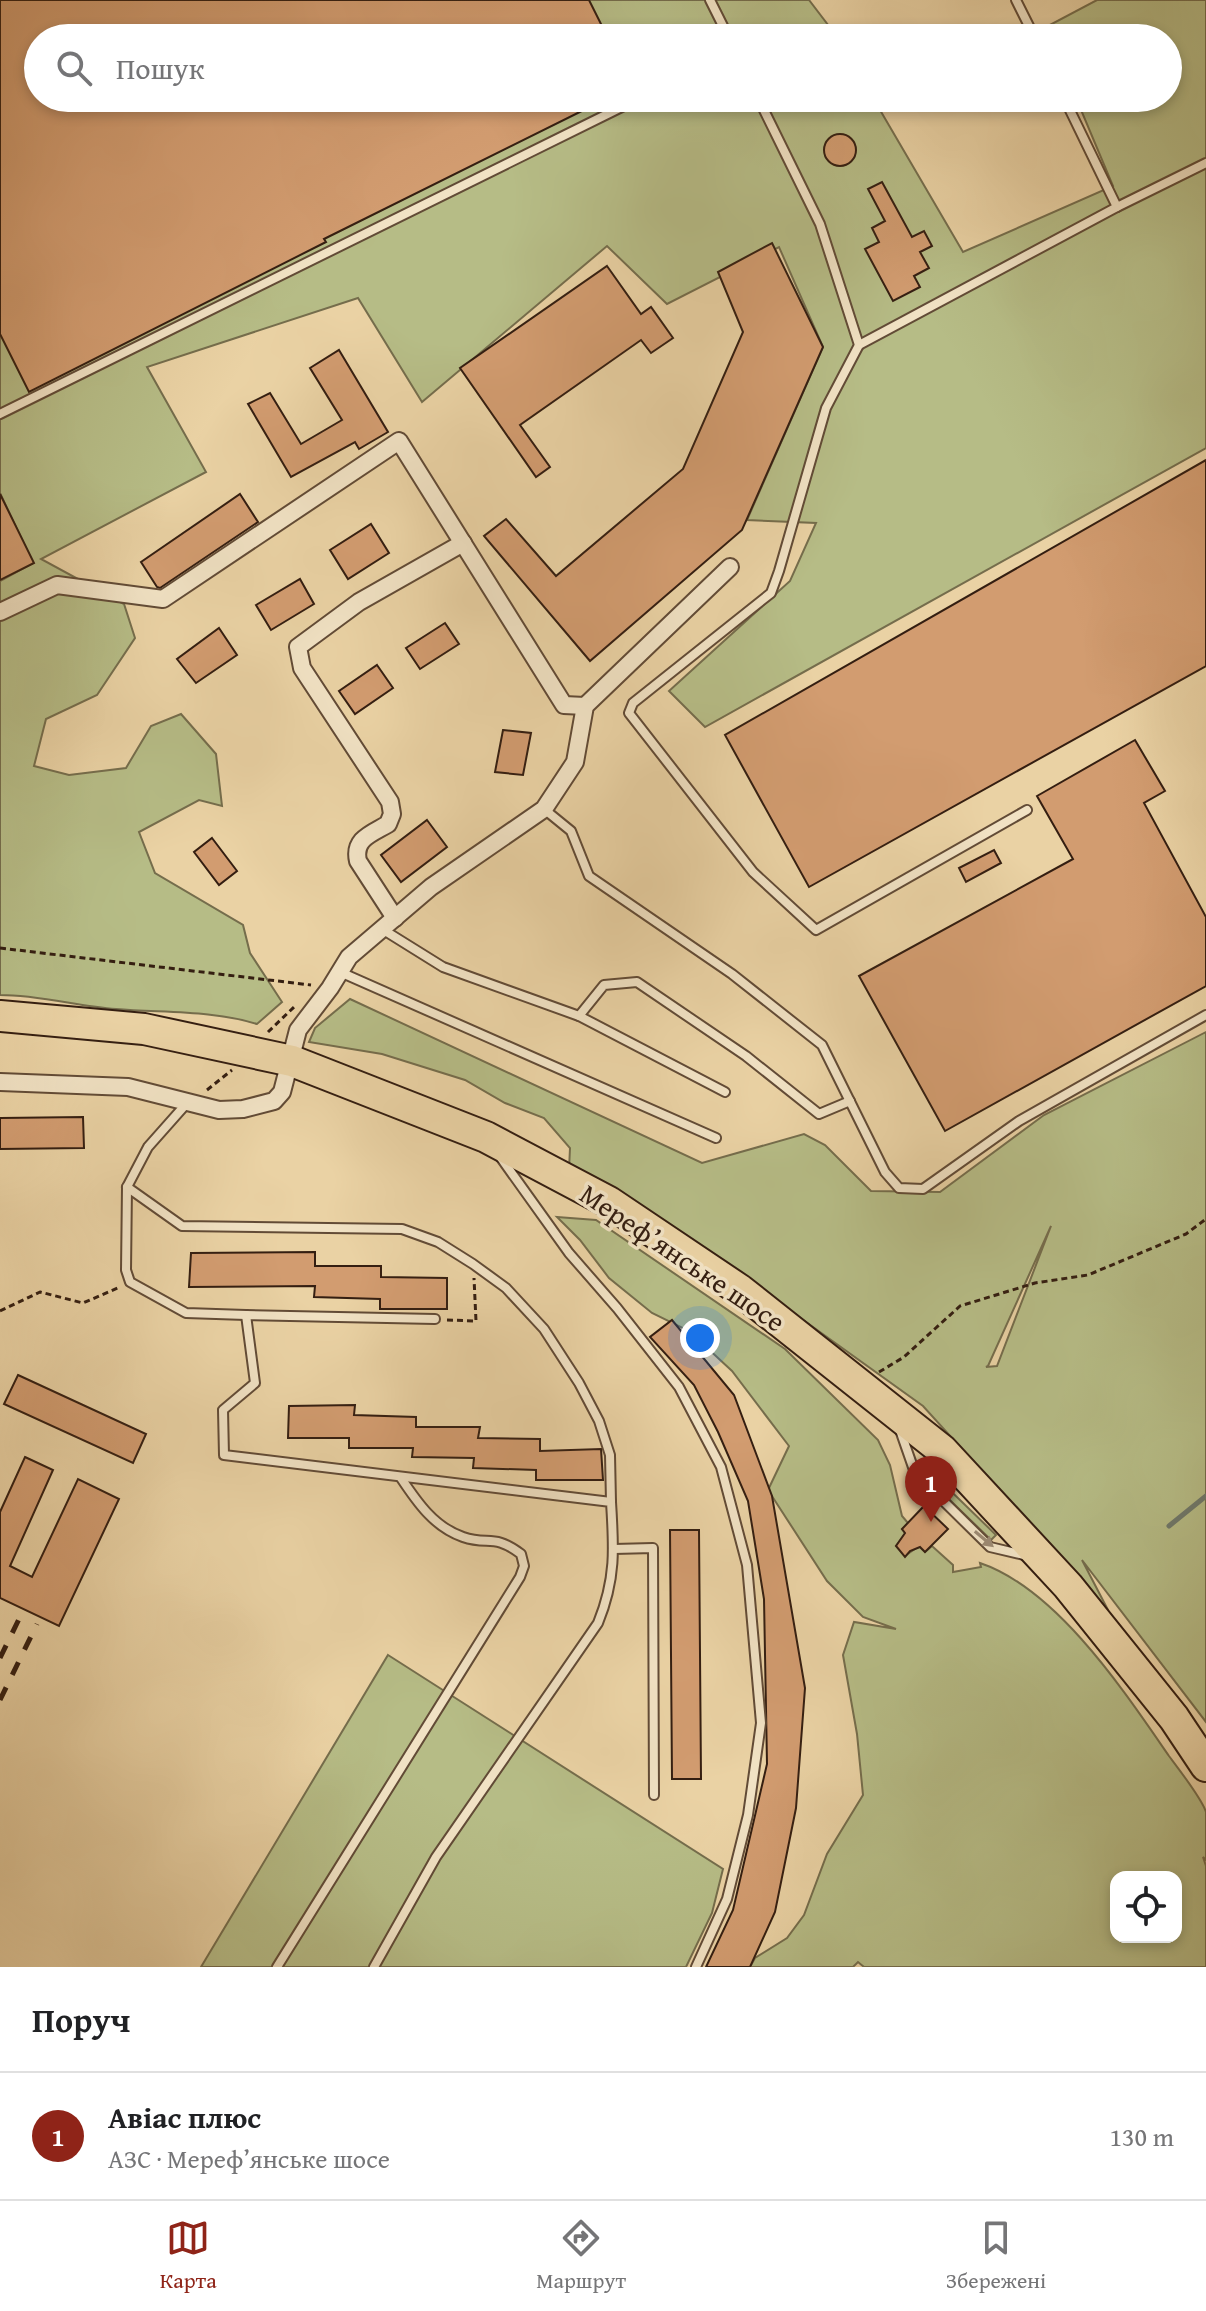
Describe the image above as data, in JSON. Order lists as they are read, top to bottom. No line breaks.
{"streets":{"highway":["Мереф’янське шосе"]},"page":{"search":"Пошук","pins":"1","heading":"Поруч","list":[{"mark":"1","name":"Авіас плюс","note":"АЗС · Мереф’янське шосе","value":"130 m"}],"nav":["Карта","Маршрут","Збережені"]}}
